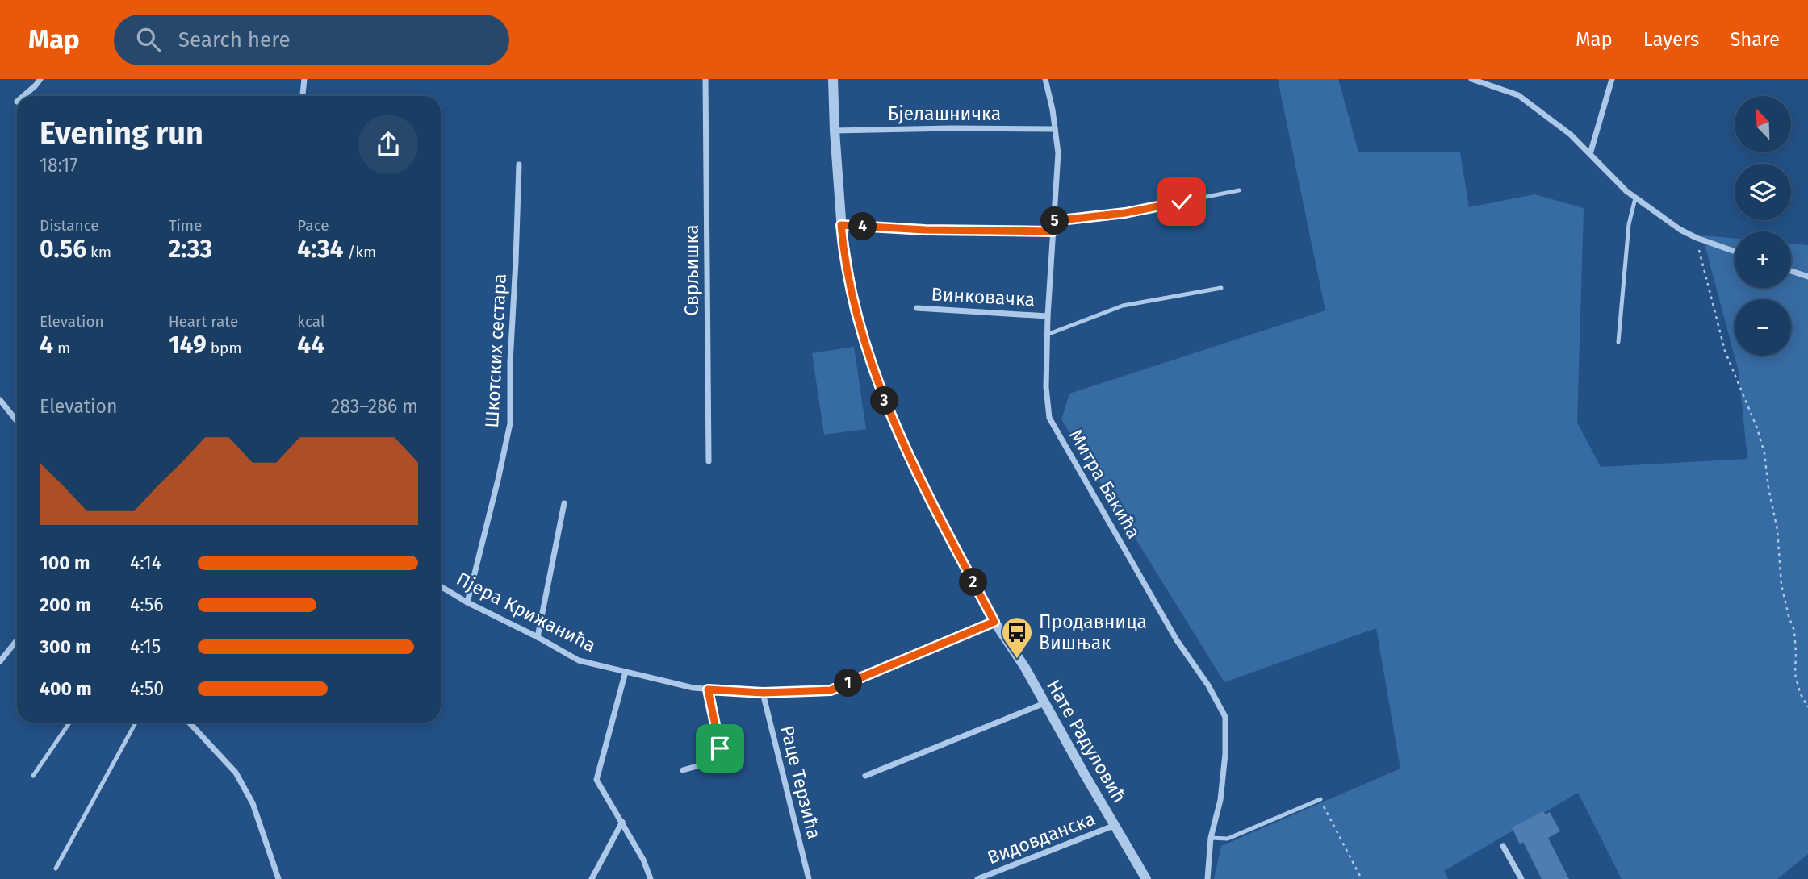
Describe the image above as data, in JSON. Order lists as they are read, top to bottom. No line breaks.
{"streets":{"street":["Бјелашничка","Сврљишка","Винковачка","Шкотских сестара","Митра Бакића","Пјера Крижанића","Нате Радуловић","Раце Терзића","Видовданска"]},"crossings":[["Бјелашничка","Митра Бакића"],["Бјелашничка","Нате Радуловић"],["Винковачка","Митра Бакића"],["Шкотских сестара","Пјера Крижанића"],["Пјера Крижанића","Нате Радуловић"],["Пјера Крижанића","Раце Терзића"],["Нате Радуловић","Видовданска"]],"places":{"bus stop":["Продавница Вишњак"]},"north":"top left","page":{"header":"Map","search":"Search here","nav":["Map","Layers","Share"],"map_buttons":["+","−"],"heading":["Evening run","18:17"],"stats":[["Distance","0.56 km"],["Time","2:33"],["Pace","4:34 /km"],["Elevation","4 m"],["Heart rate","149 bpm"],["kcal","44"]],"pins":["5","4","3","2","1"],"chart":["Elevation","283–286 m"],"list":[{"name":"100 m","note":"4:14"},{"name":"200 m","note":"4:56"},{"name":"300 m","note":"4:15"},{"name":"400 m","note":"4:50"}]}}
